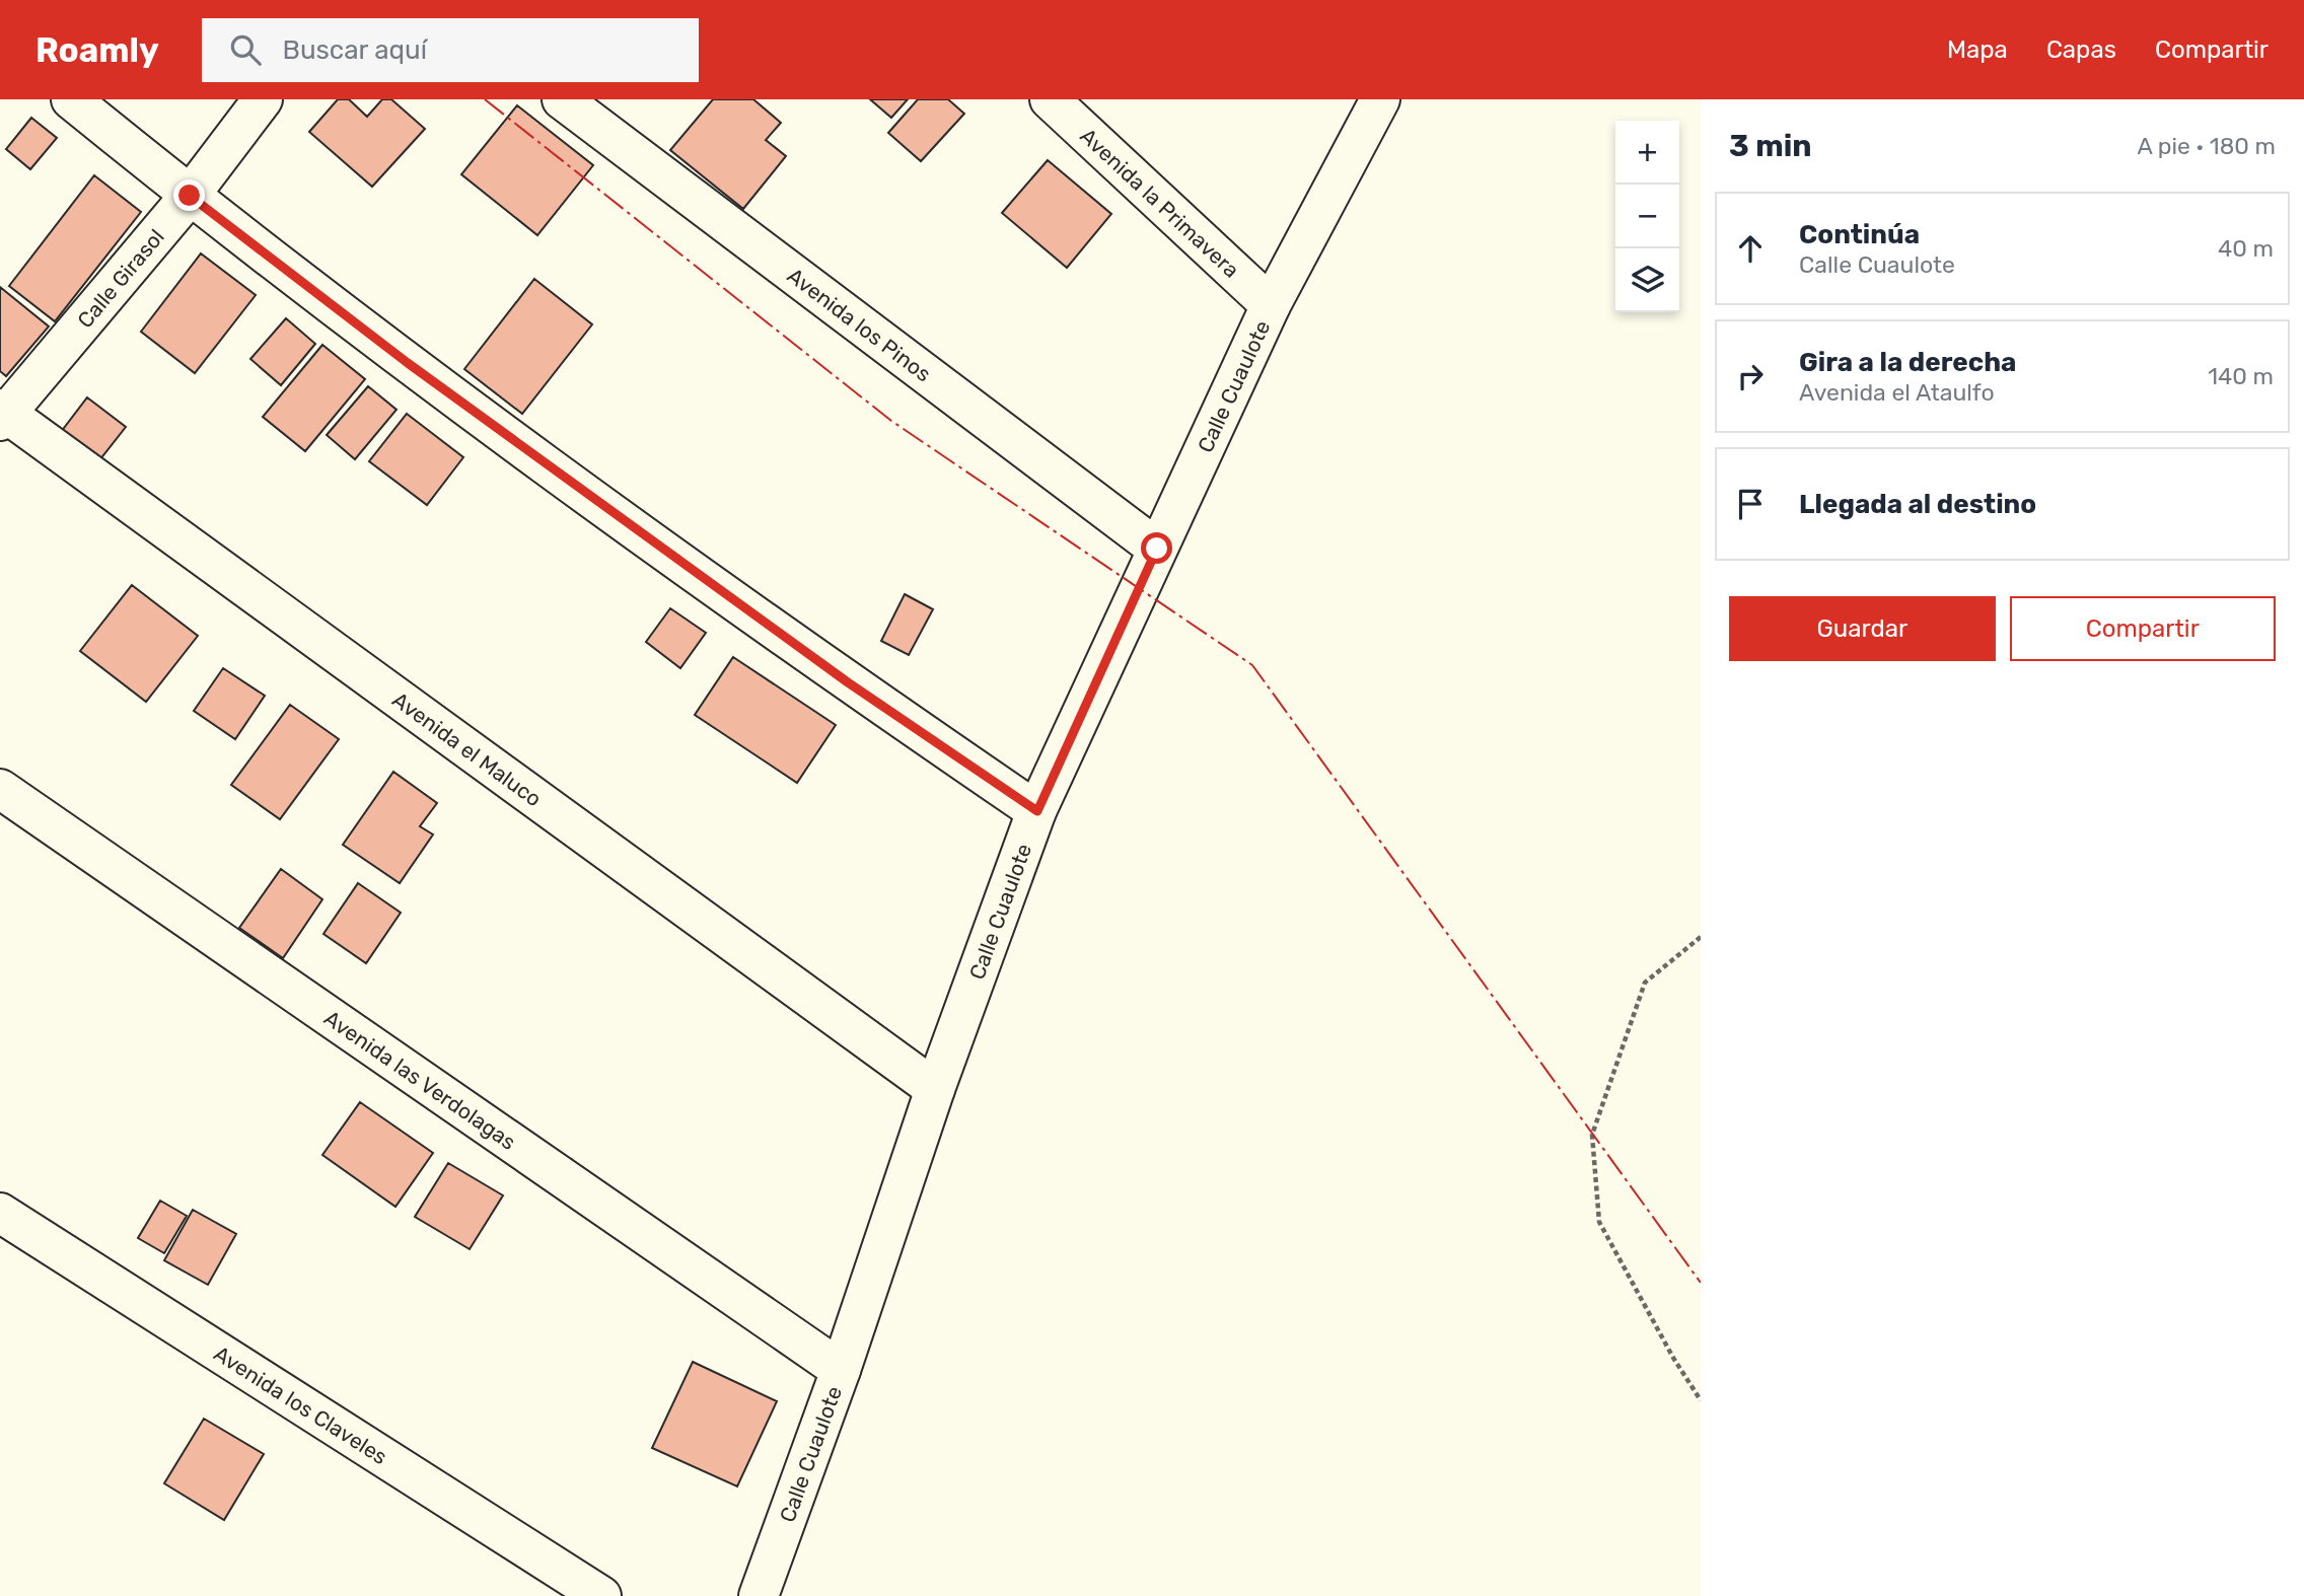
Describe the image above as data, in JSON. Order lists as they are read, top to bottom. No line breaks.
{"streets":{"street":["Avenida la Primavera","Calle Girasol","Avenida los Pinos","Calle Cuaulote","Avenida el Maluco","Avenida las Verdolagas","Avenida los Claveles"]},"crossings":[["Avenida la Primavera","Calle Cuaulote"],["Calle Girasol","Avenida el Maluco"],["Avenida los Pinos","Calle Cuaulote"],["Calle Cuaulote","Avenida el Maluco"],["Calle Cuaulote","Avenida las Verdolagas"]],"page":{"header":"Roamly","search":"Buscar aquí","nav":["Mapa","Capas","Compartir"],"heading":["3 min","A pie · 180 m"],"map_buttons":["+","−"],"list":[["Continúa","Calle Cuaulote","40 m"],["Gira a la derecha","Avenida el Ataulfo","140 m"],"Llegada al destino"],"buttons":["Guardar","Compartir"]}}
